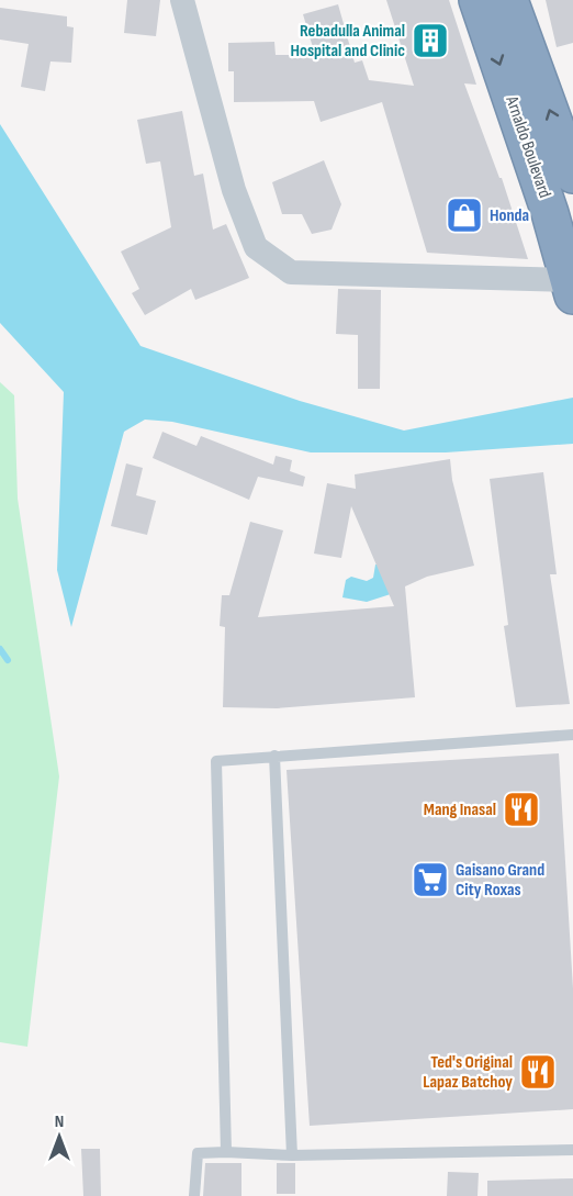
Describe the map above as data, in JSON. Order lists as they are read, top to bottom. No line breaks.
{"streets":{"highway":["Arnaldo Boulevard"]},"places":{"building":["Rebadulla Animal Hospital and Clinic"],"shop":["Honda"],"restaurant":["Mang Inasal","Ted's Original Lapaz Batchoy"],"supermarket":["Gaisano Grand City Roxas"]},"north":"top"}
